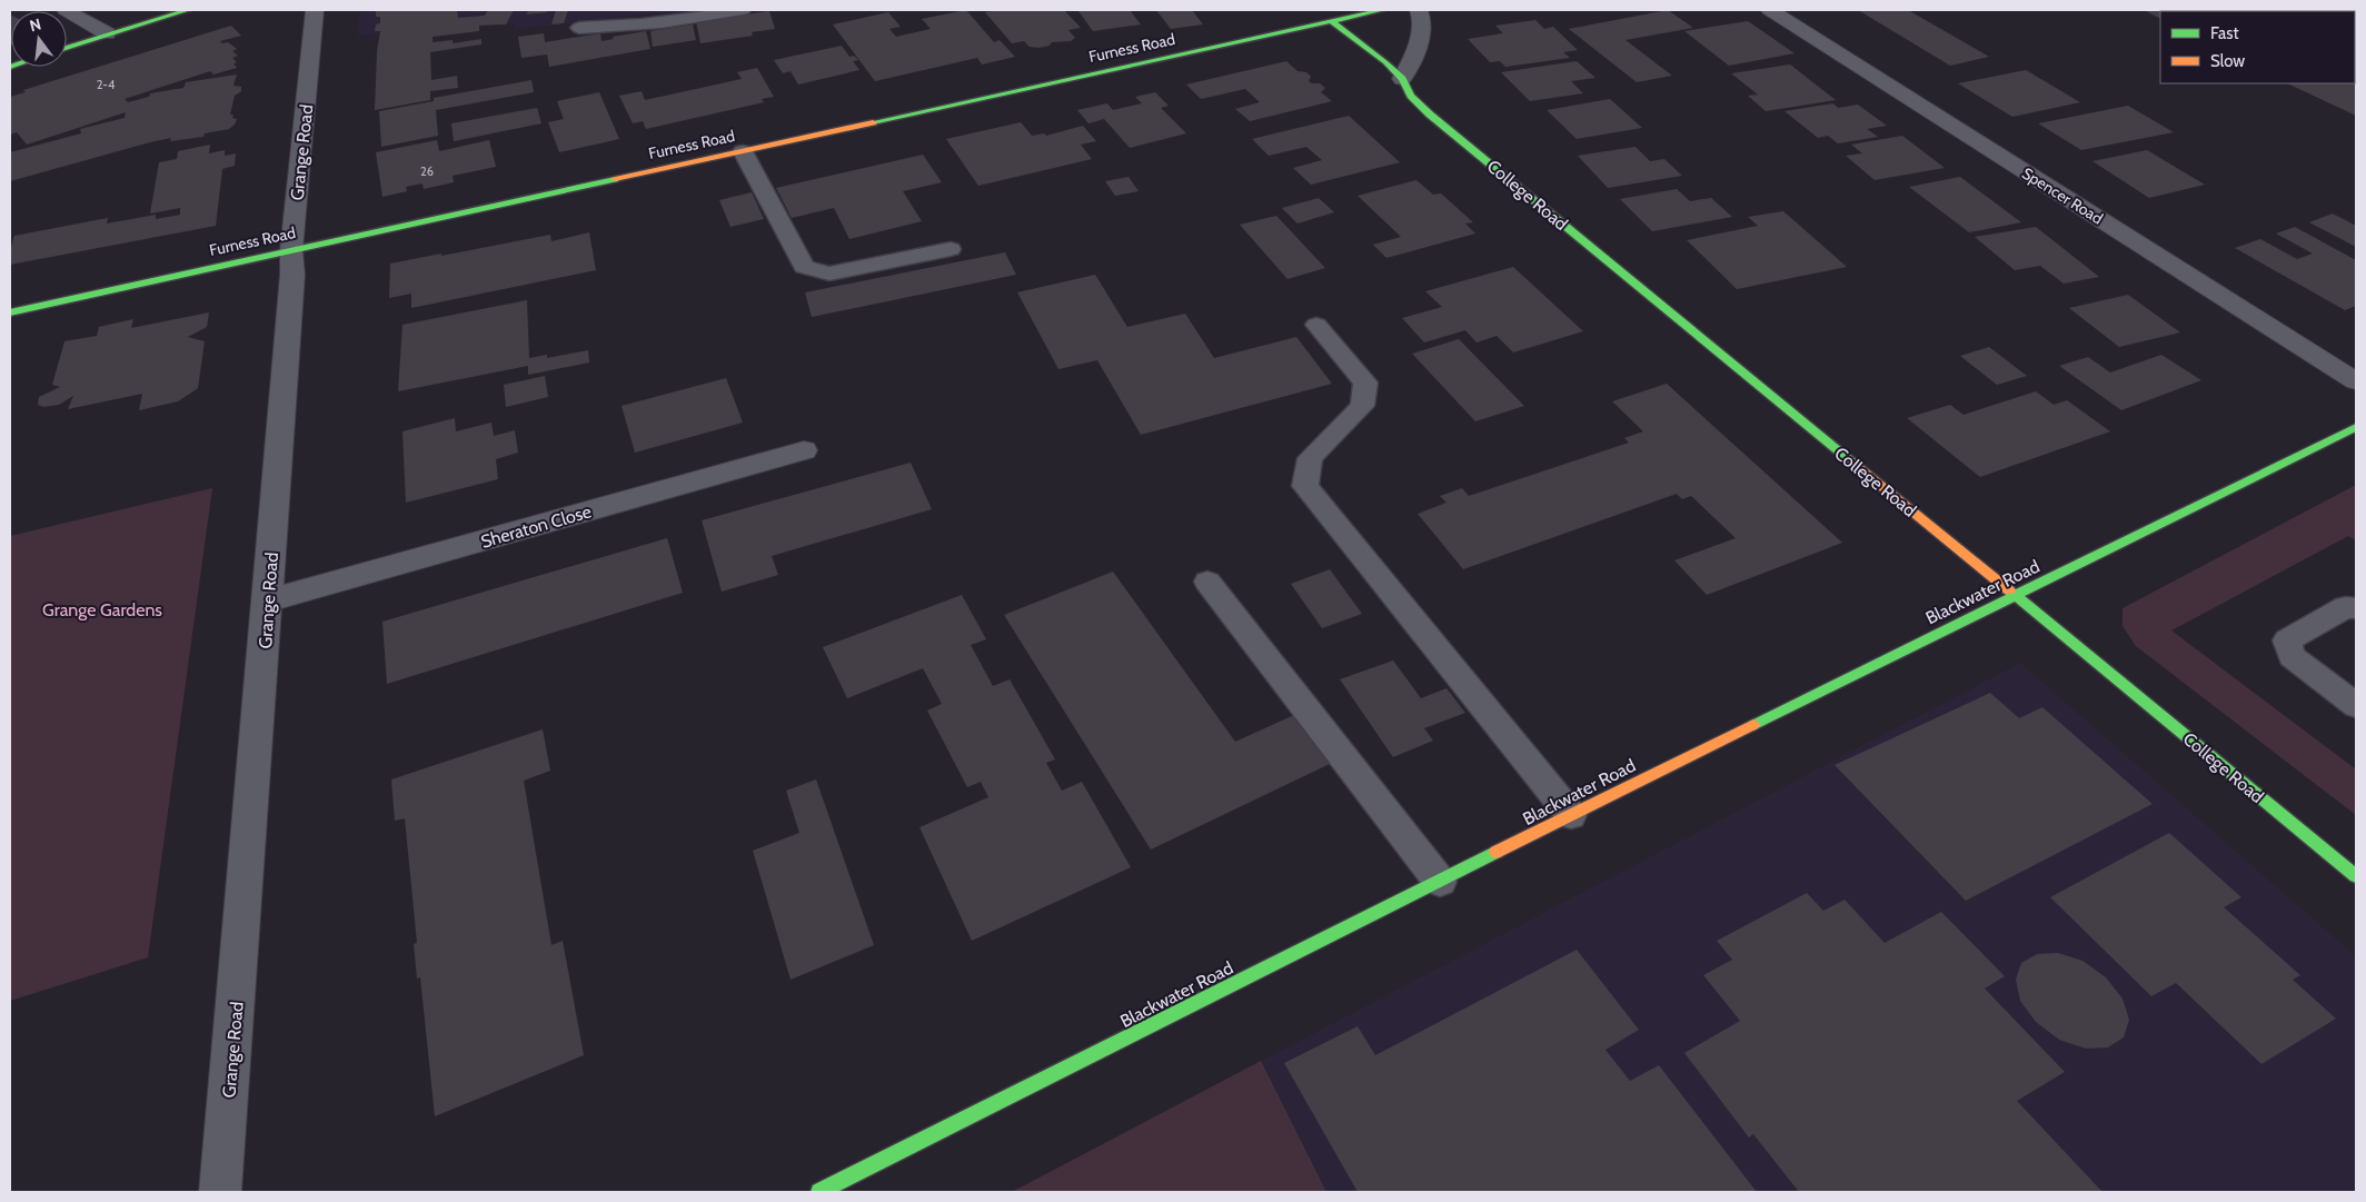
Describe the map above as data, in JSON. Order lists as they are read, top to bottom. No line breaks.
{"streets":{"street":["Furness Road","Grange Road","College Road","Spencer Road","Sheraton Close","Blackwater Road"]},"crossings":[["Furness Road","Grange Road"],["Furness Road","College Road"],["Grange Road","Sheraton Close"],["College Road","Blackwater Road"]],"parks":["Grange Gardens"],"house_numbers":["2-4","26"],"legend":["Fast","Slow"],"north":"top"}
